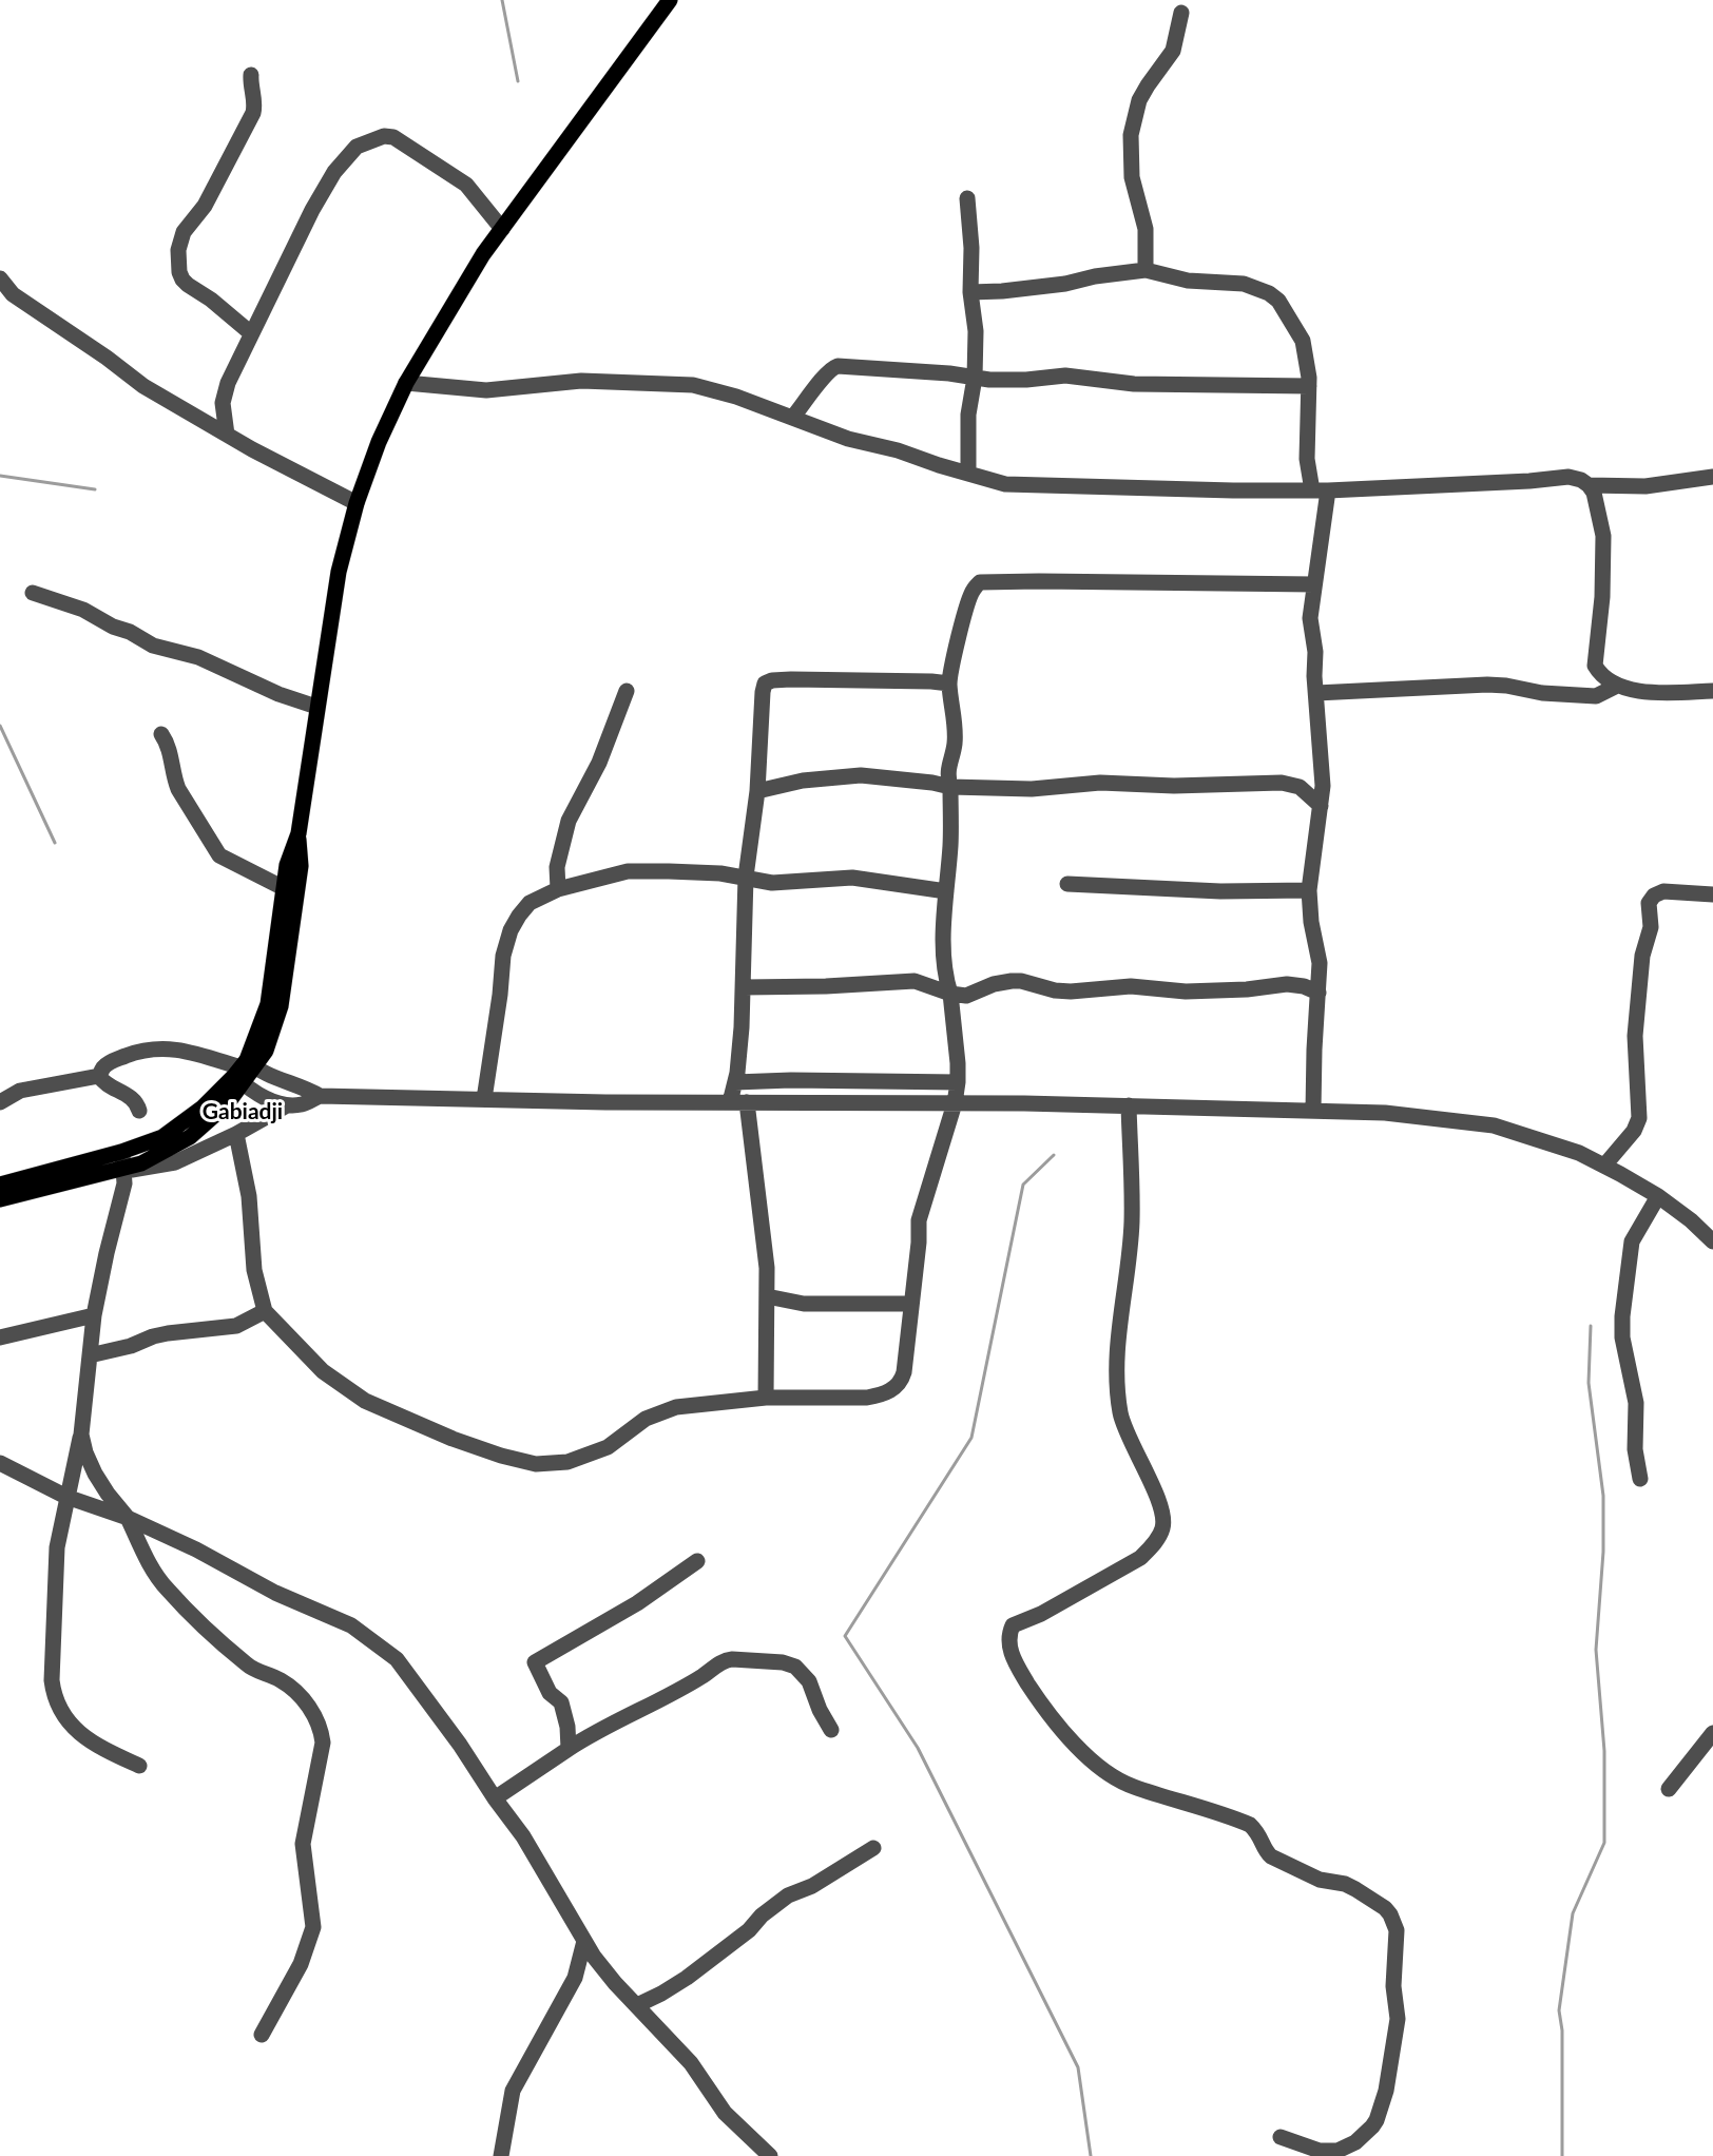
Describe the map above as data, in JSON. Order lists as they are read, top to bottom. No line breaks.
{"districts":["Gabiadji"]}
